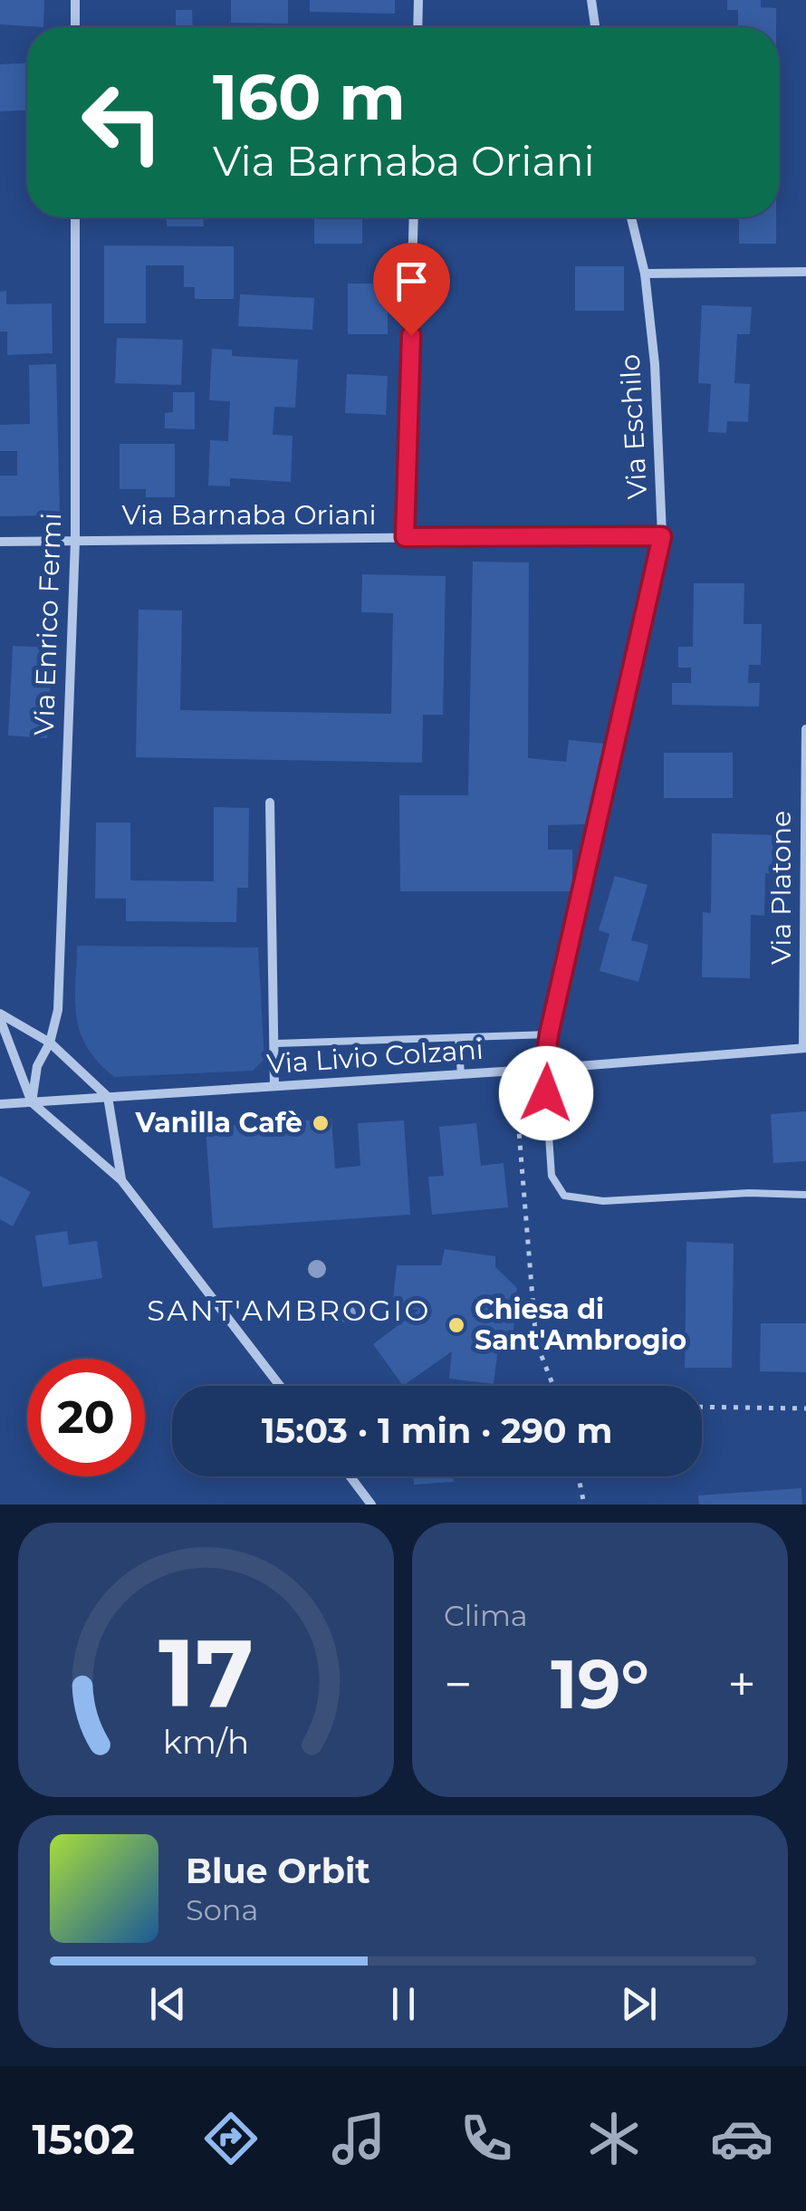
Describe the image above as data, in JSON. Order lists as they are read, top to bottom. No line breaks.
{"streets":{"street":["Via Eschilo","Via Barnaba Oriani","Via Enrico Fermi","Via Platone","Via Livio Colzani"]},"crossings":[["Via Eschilo","Via Barnaba Oriani"],["Via Eschilo","Via Livio Colzani"],["Via Barnaba Oriani","Via Enrico Fermi"],["Via Enrico Fermi","Via Livio Colzani"],["Via Platone","Via Livio Colzani"]],"districts":["SANT'AMBROGIO"],"places":["Vanilla Cafè","Chiesa di Sant'Ambrogio"],"page":{"turn":["160 m","Via Barnaba Oriani"],"limit":"20","trip":"15:03 · 1 min · 290 m","tile":"Clima","heat":["−","19°","+"],"song":["Blue Orbit","Sona"],"tabs":"15:02","gauge":["17","km/h"]}}
